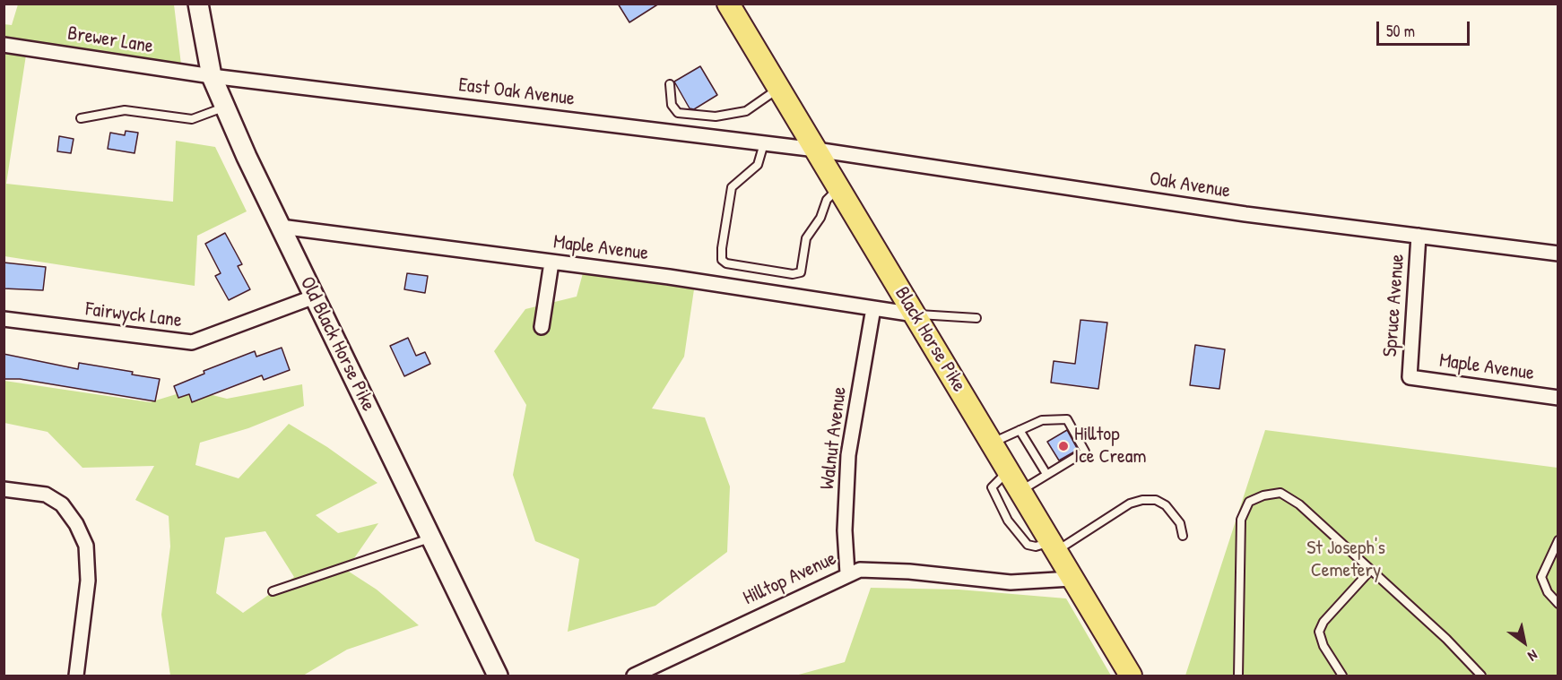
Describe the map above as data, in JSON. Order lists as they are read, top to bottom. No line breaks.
{"streets":{"main road":["Black Horse Pike"],"street":["Brewer Lane","East Oak Avenue","Oak Avenue","Maple Avenue","Spruce Avenue","Fairwyck Lane","Old Black Horse Pike","Walnut Avenue","Hilltop Avenue"]},"crossings":[["Brewer Lane","East Oak Avenue"],["Brewer Lane","Old Black Horse Pike"],["East Oak Avenue","Oak Avenue"],["East Oak Avenue","Black Horse Pike"],["East Oak Avenue","Old Black Horse Pike"],["Oak Avenue","Spruce Avenue"],["Oak Avenue","Black Horse Pike"],["Maple Avenue","Spruce Avenue"],["Maple Avenue","Black Horse Pike"],["Maple Avenue","Old Black Horse Pike"],["Maple Avenue","Walnut Avenue"],["Fairwyck Lane","Old Black Horse Pike"],["Black Horse Pike","Hilltop Avenue"],["Walnut Avenue","Hilltop Avenue"]],"parks":["St Joseph's Cemetery"],"places":["Hilltop Ice Cream"],"scale_bar":"50 m","north":"bottom right"}
